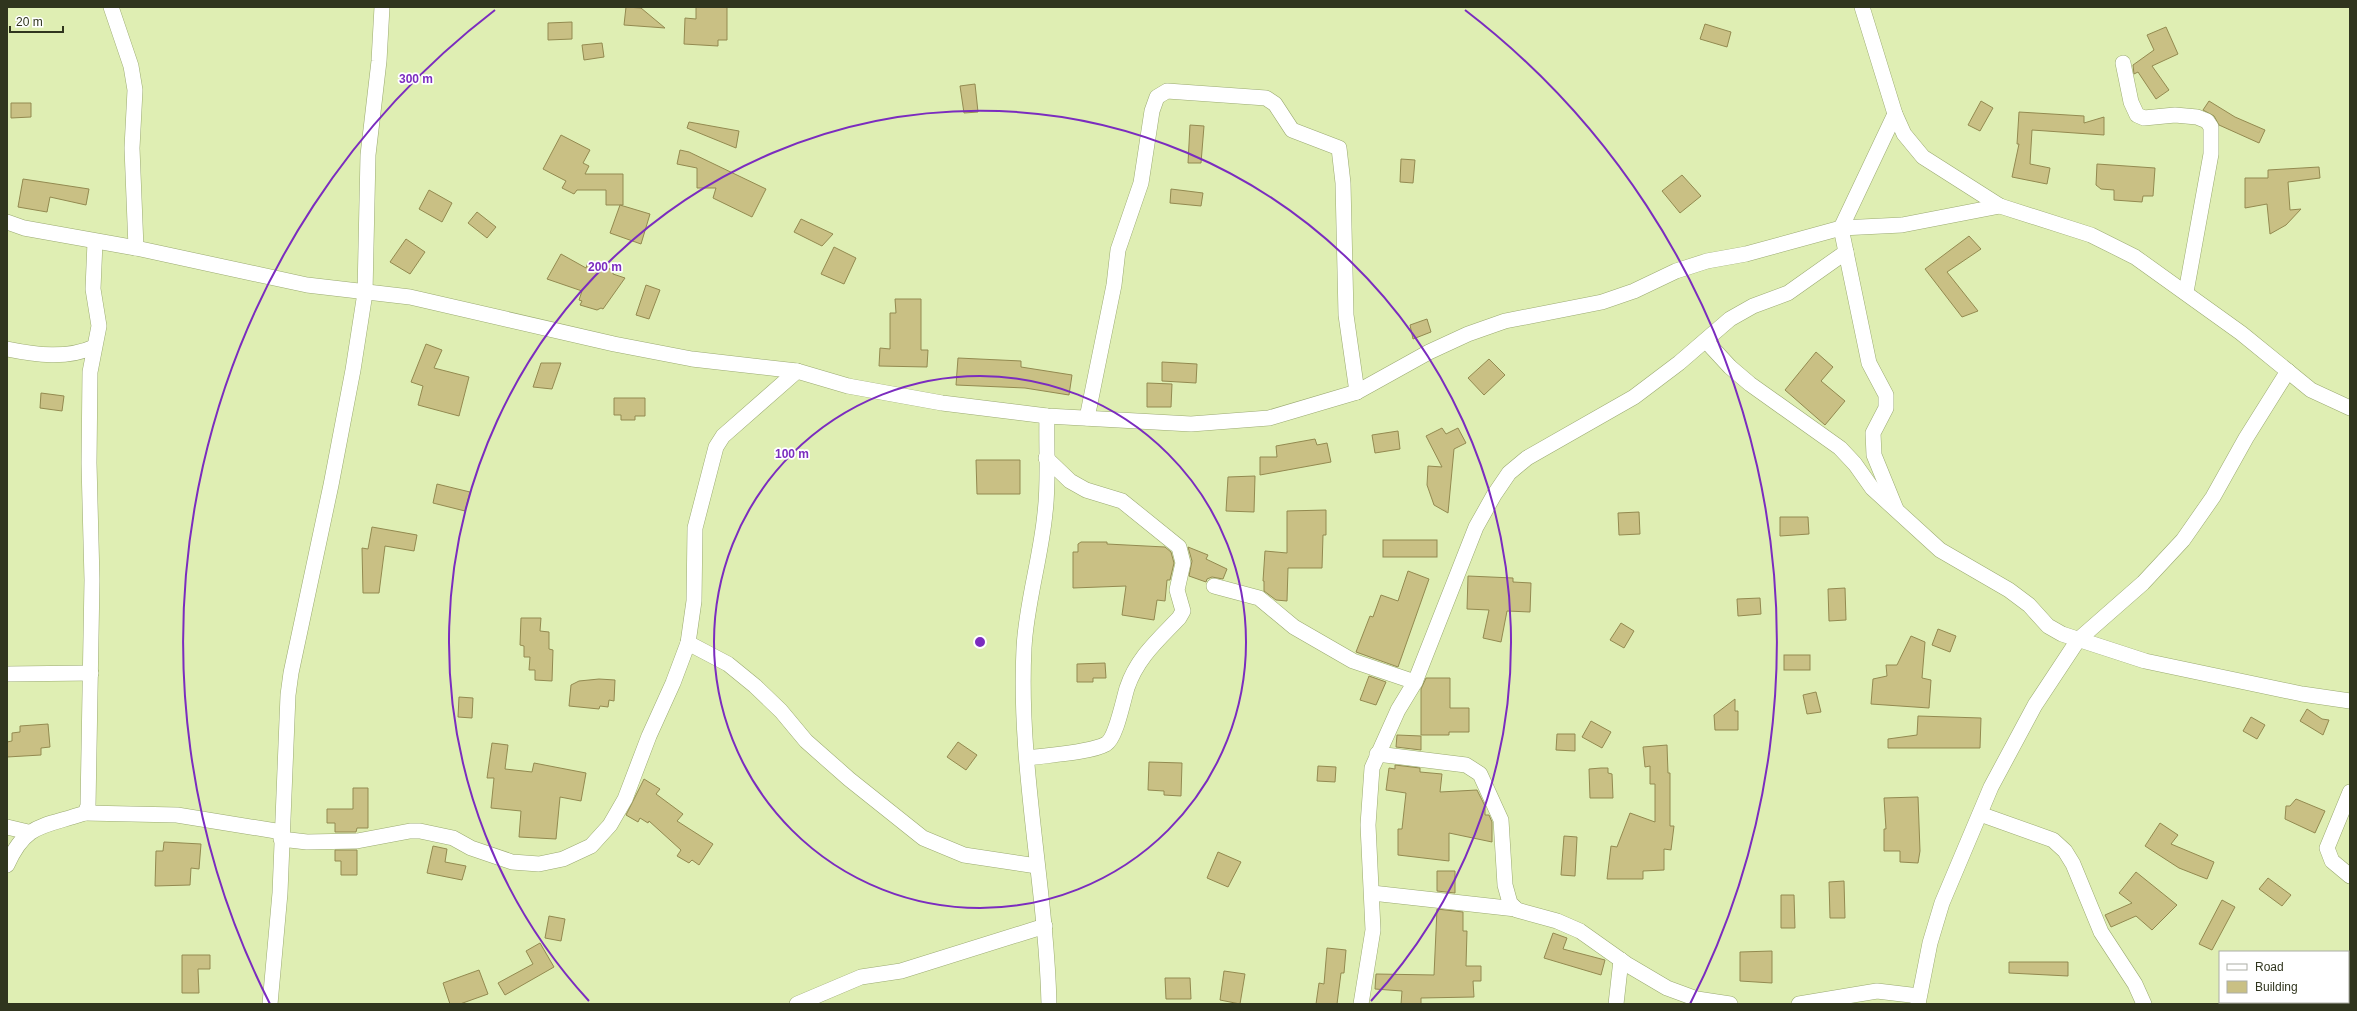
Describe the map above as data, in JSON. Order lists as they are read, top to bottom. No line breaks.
{"legend":["Road","Building"],"scale_bar":"20 m","rings":["300 m","200 m","100 m"]}
